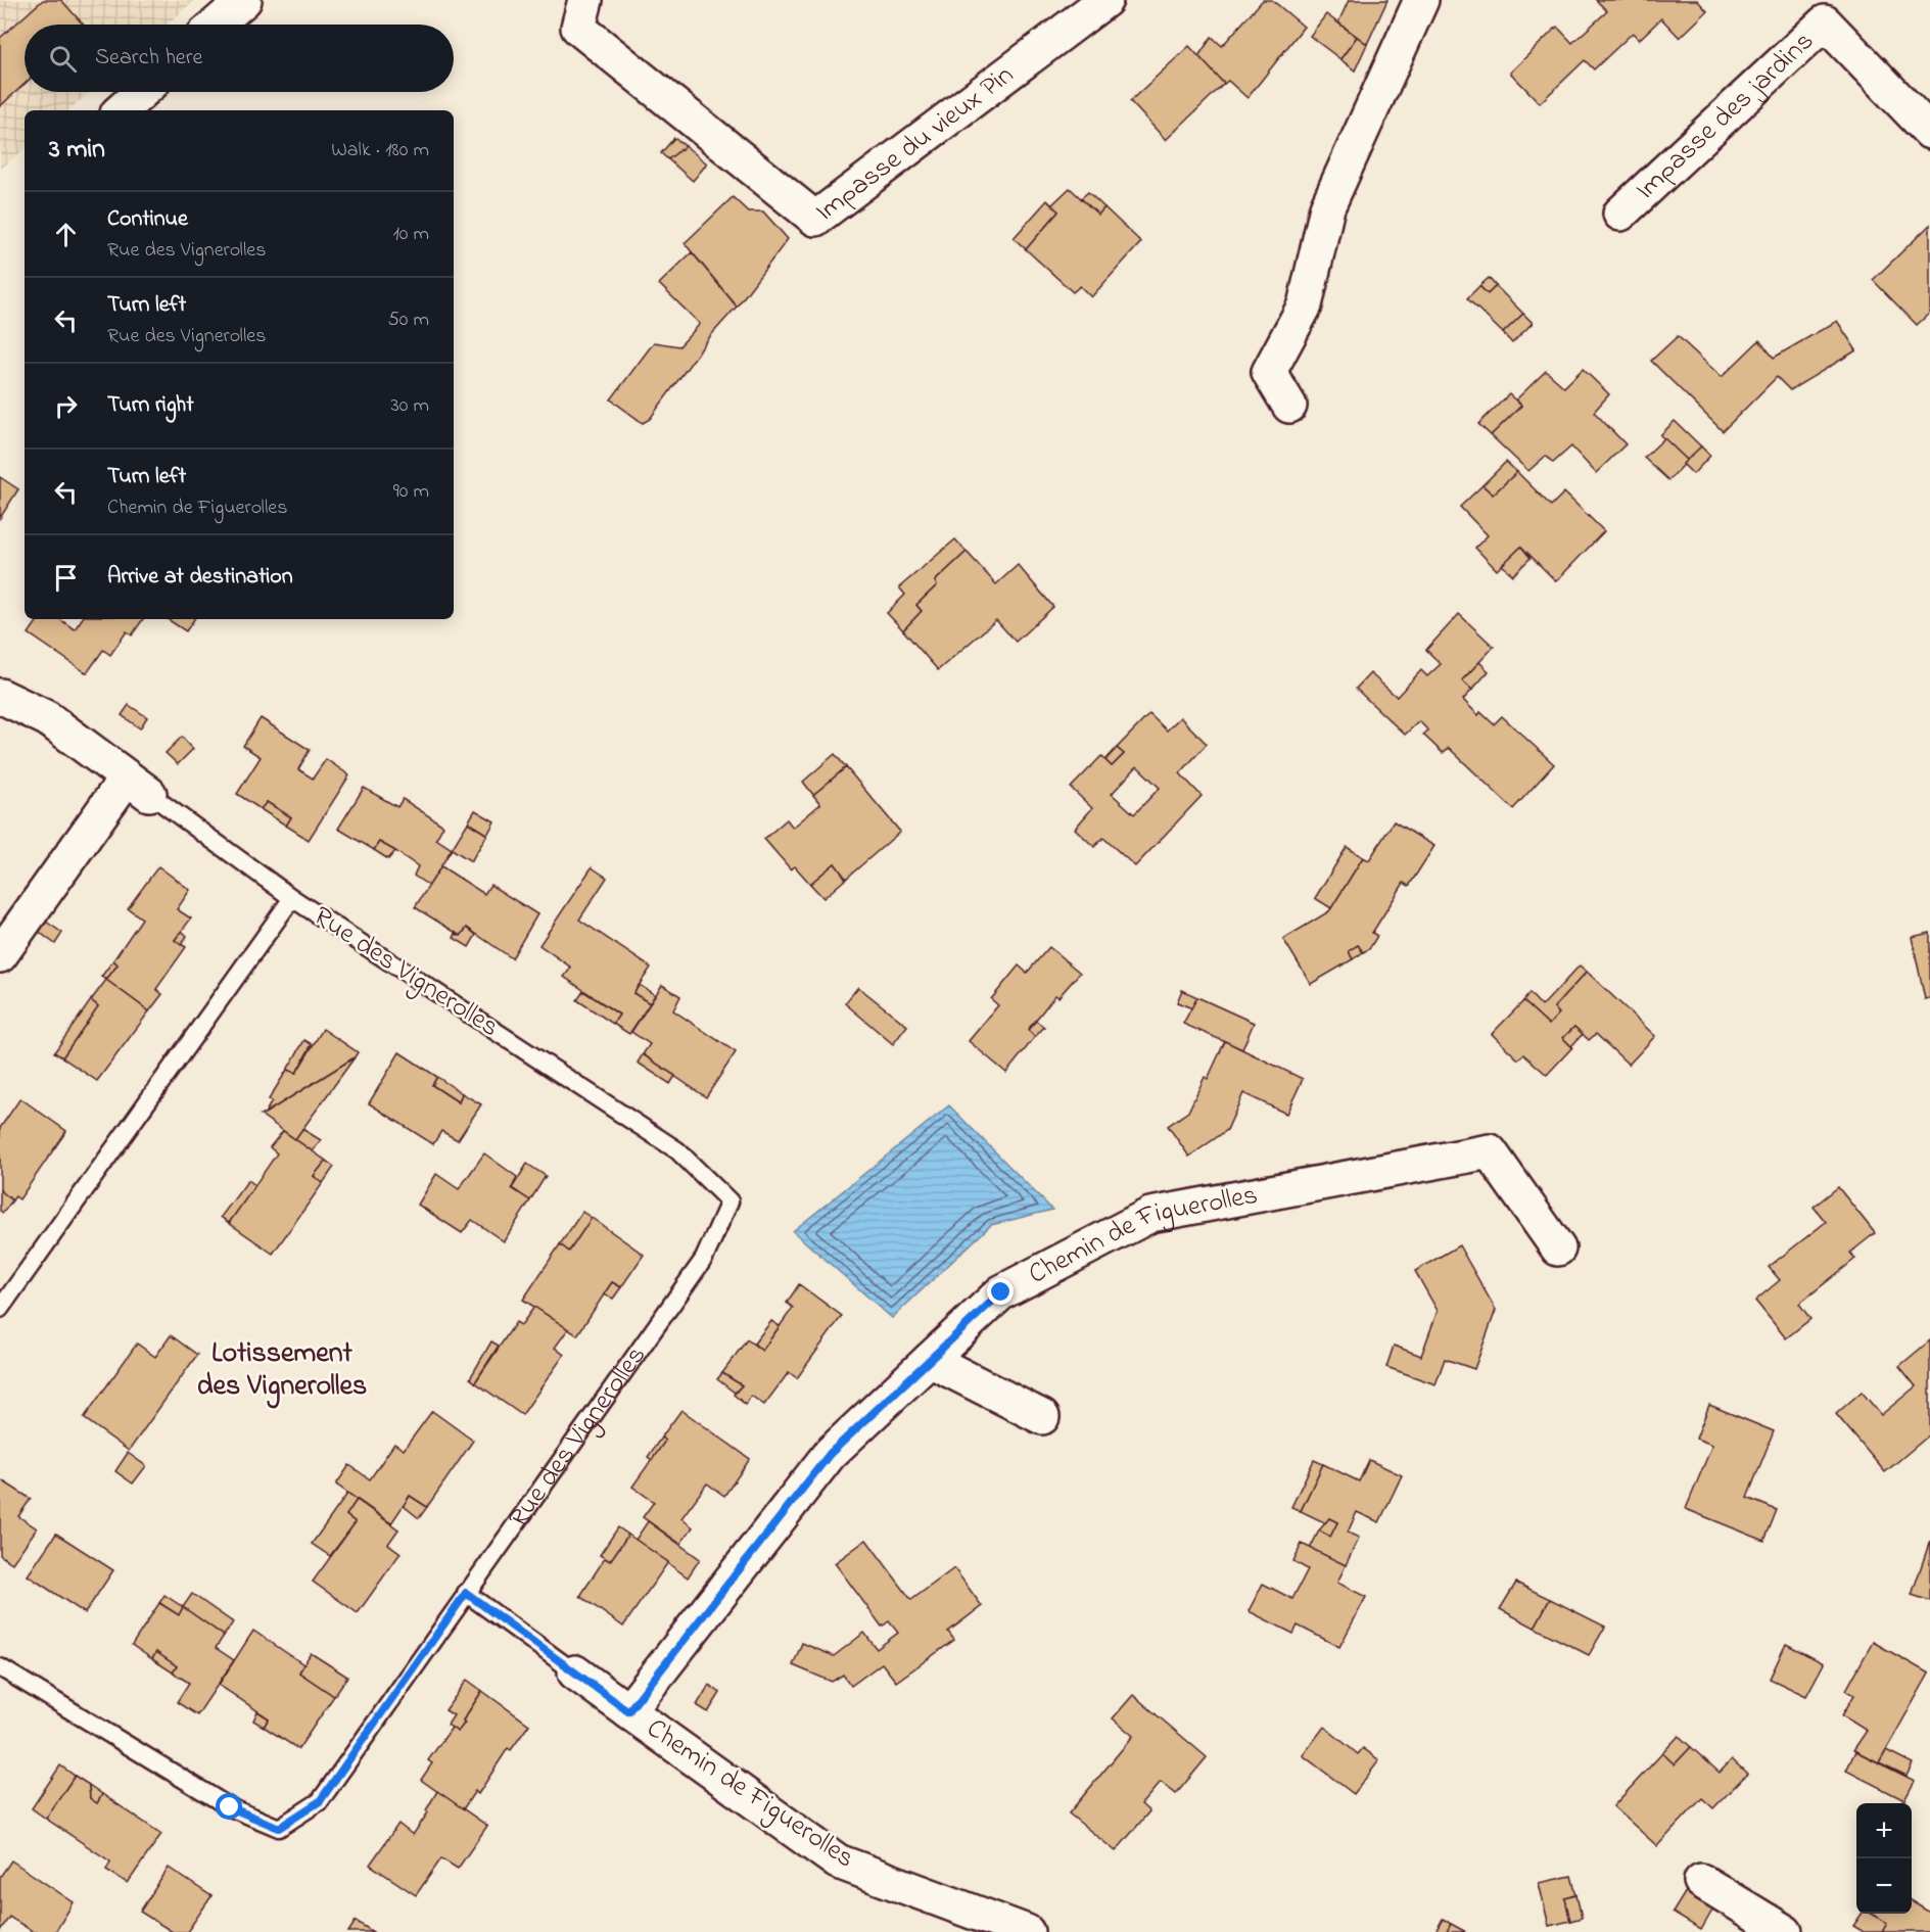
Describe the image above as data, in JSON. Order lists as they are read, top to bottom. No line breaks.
{"streets":{"street":["Impasse des jardins","Impasse du vieux Pin","Rue des Vignerolles","Chemin de Figuerolles"]},"districts":["Lotissement des Vignerolles"],"page":{"search":"Search here","heading":["3 min","Walk · 180 m"],"list":[["Continue","Rue des Vignerolles","10 m"],["Turn left","Rue des Vignerolles","50 m"],["Turn right","30 m"],["Turn left","Chemin de Figuerolles","90 m"],"Arrive at destination"],"map_buttons":["+","−"]}}
